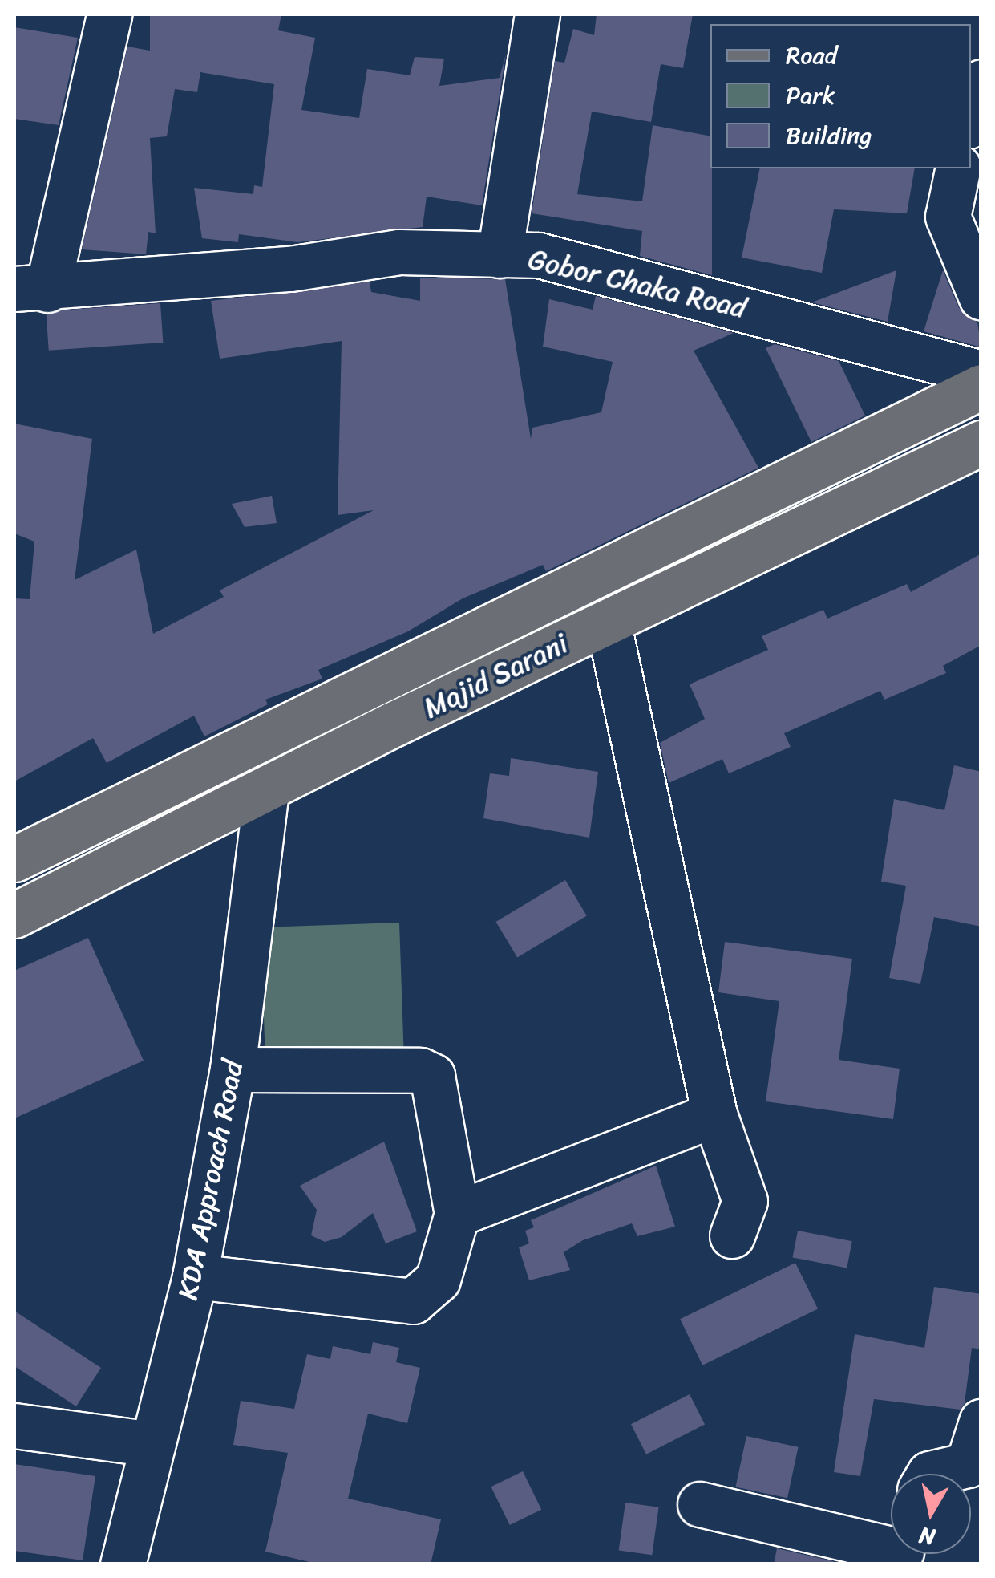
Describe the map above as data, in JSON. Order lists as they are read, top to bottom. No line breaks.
{"streets":{"main road":["Majid Sarani"],"street":["Gobor Chaka Road","KDA Approach Road"]},"crossings":[["Majid Sarani","KDA Approach Road"]],"legend":["Road","Park","Building"],"north":"bottom"}
